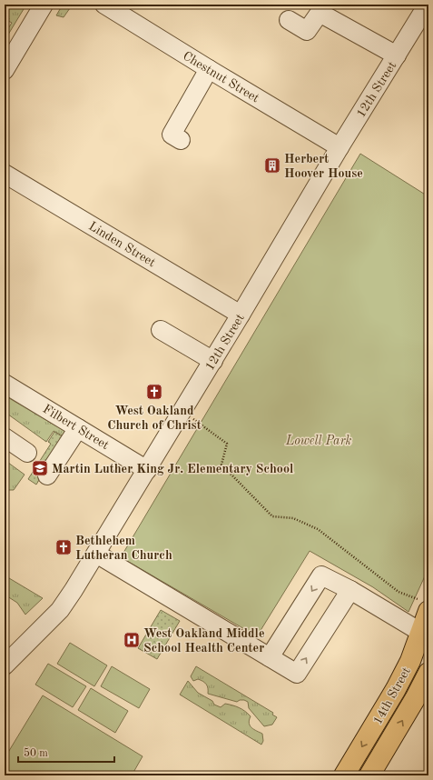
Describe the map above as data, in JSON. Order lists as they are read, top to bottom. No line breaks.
{"streets":{"main road":["14th Street"],"street":["Chestnut Street","12th Street","Linden Street","Filbert Street"]},"crossings":[["Chestnut Street","12th Street"],["12th Street","Linden Street"],["12th Street","Filbert Street"]],"parks":["Lowell Park"],"places":{"building":["Herbert Hoover House"],"church":["West Oakland Church of Christ","Bethlehem Lutheran Church"],"school or university":["Martin Luther King Jr. Elementary School"],"hospital":["West Oakland Middle School Health Center"]},"scale_bar":"50 m"}
